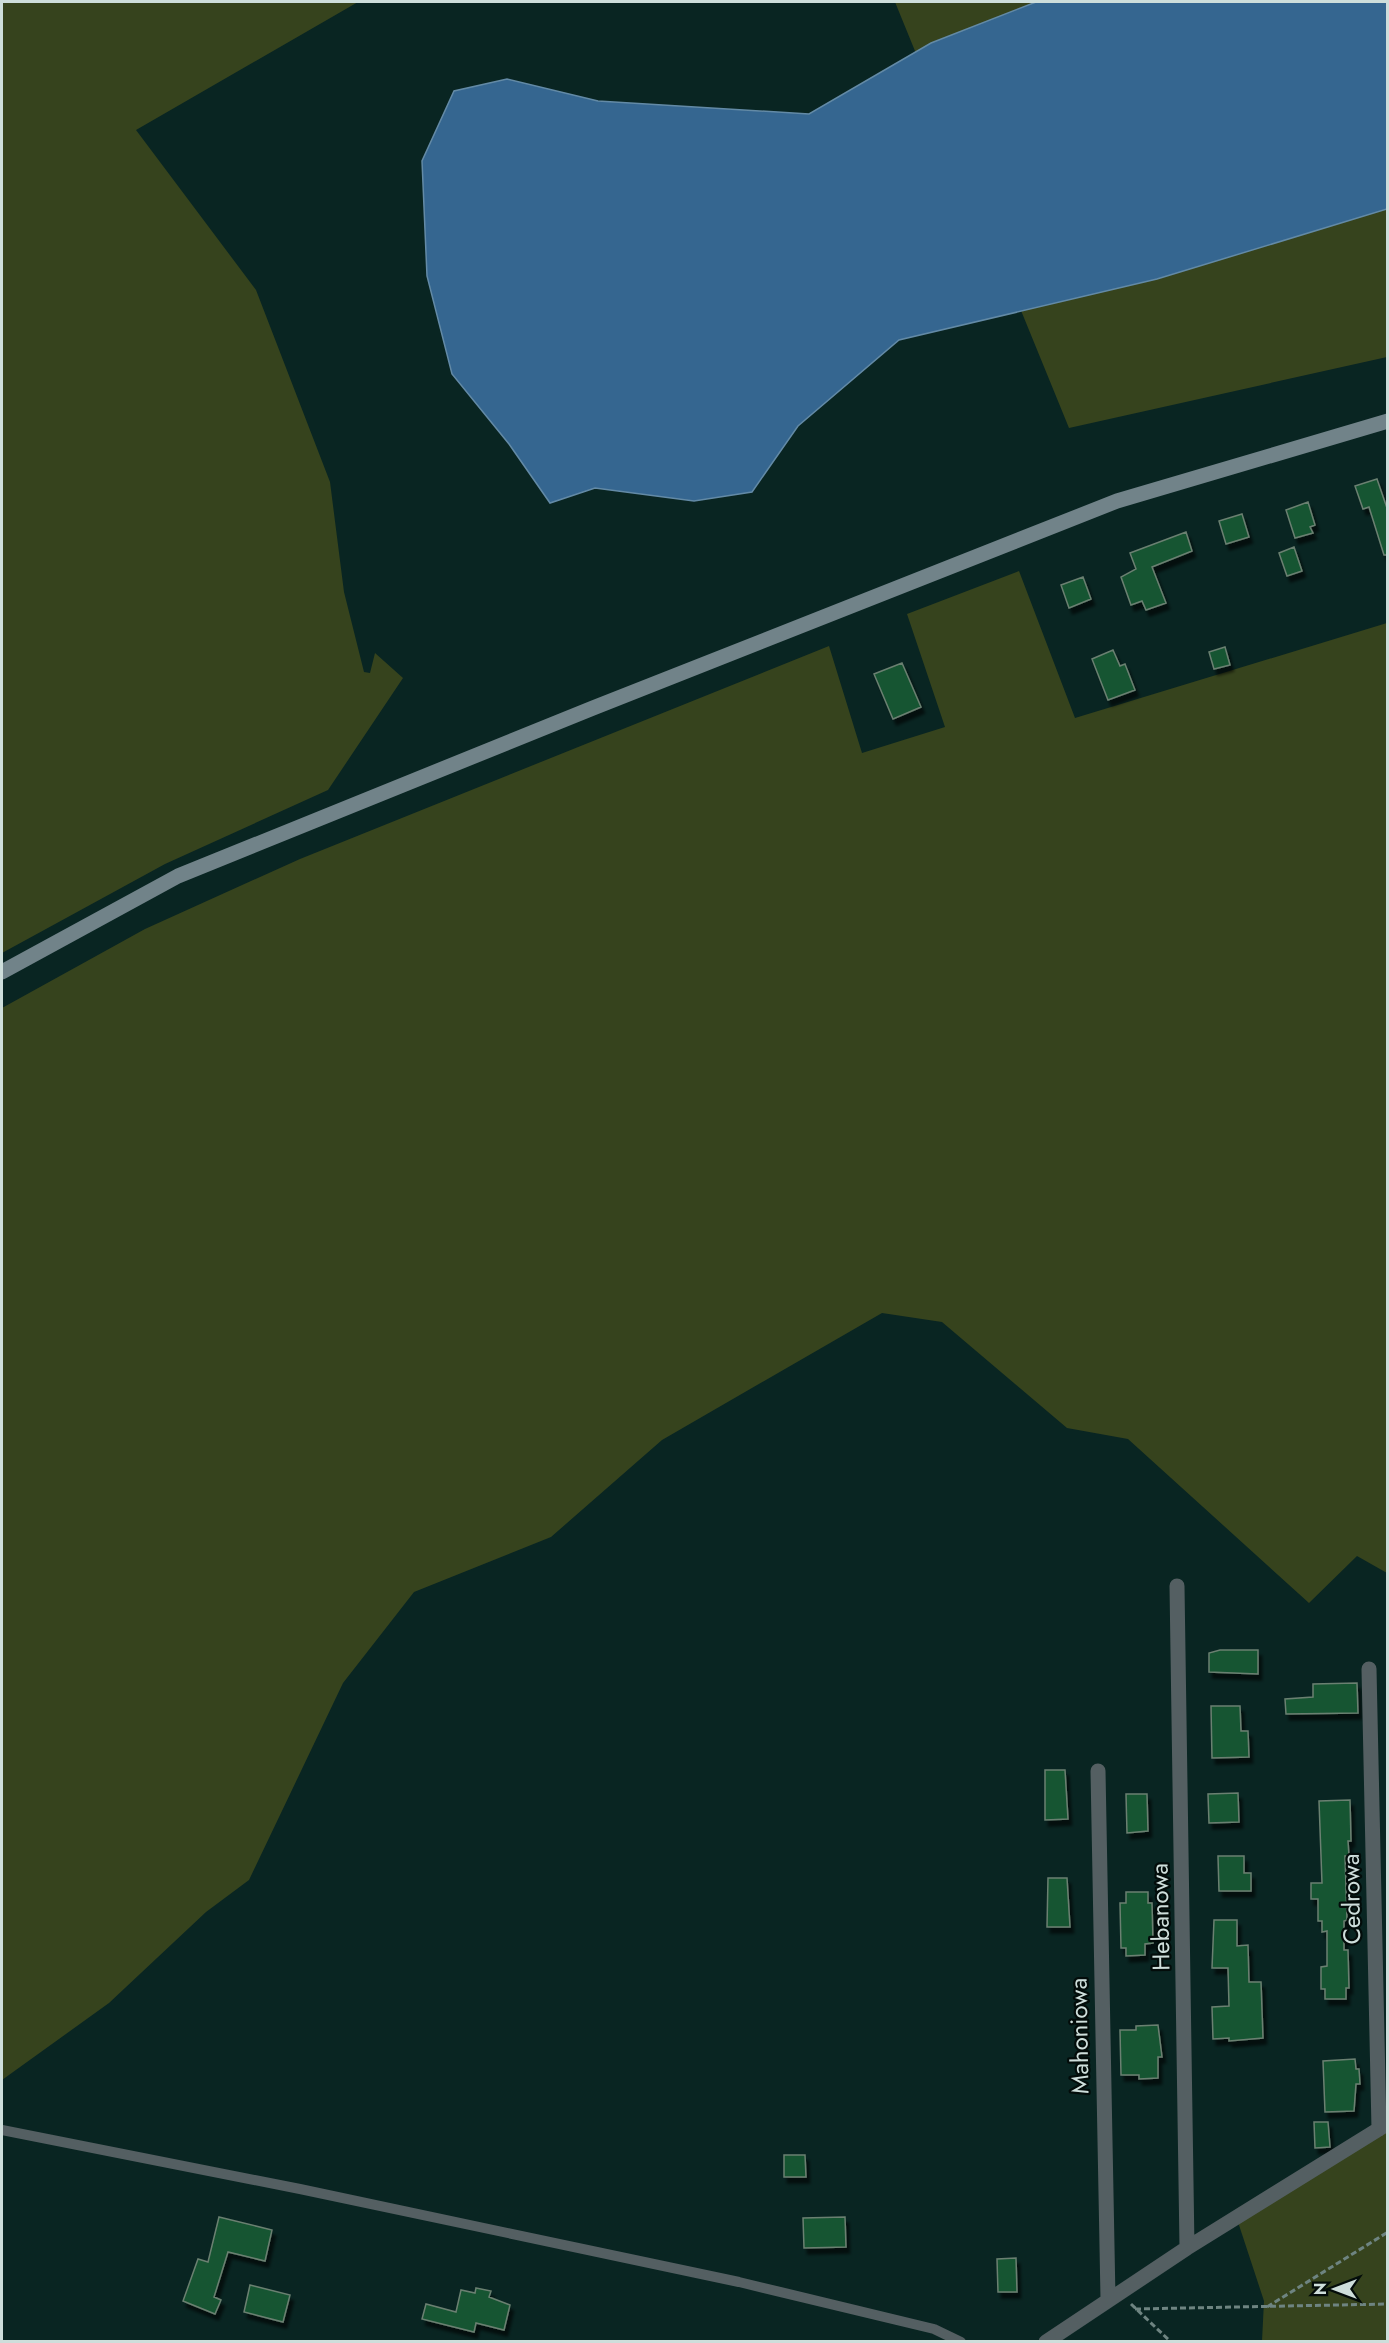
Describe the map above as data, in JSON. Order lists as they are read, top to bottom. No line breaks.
{"streets":{"street":["Cedrowa","Hebanowa","Mahoniowa"]},"north":"left"}
